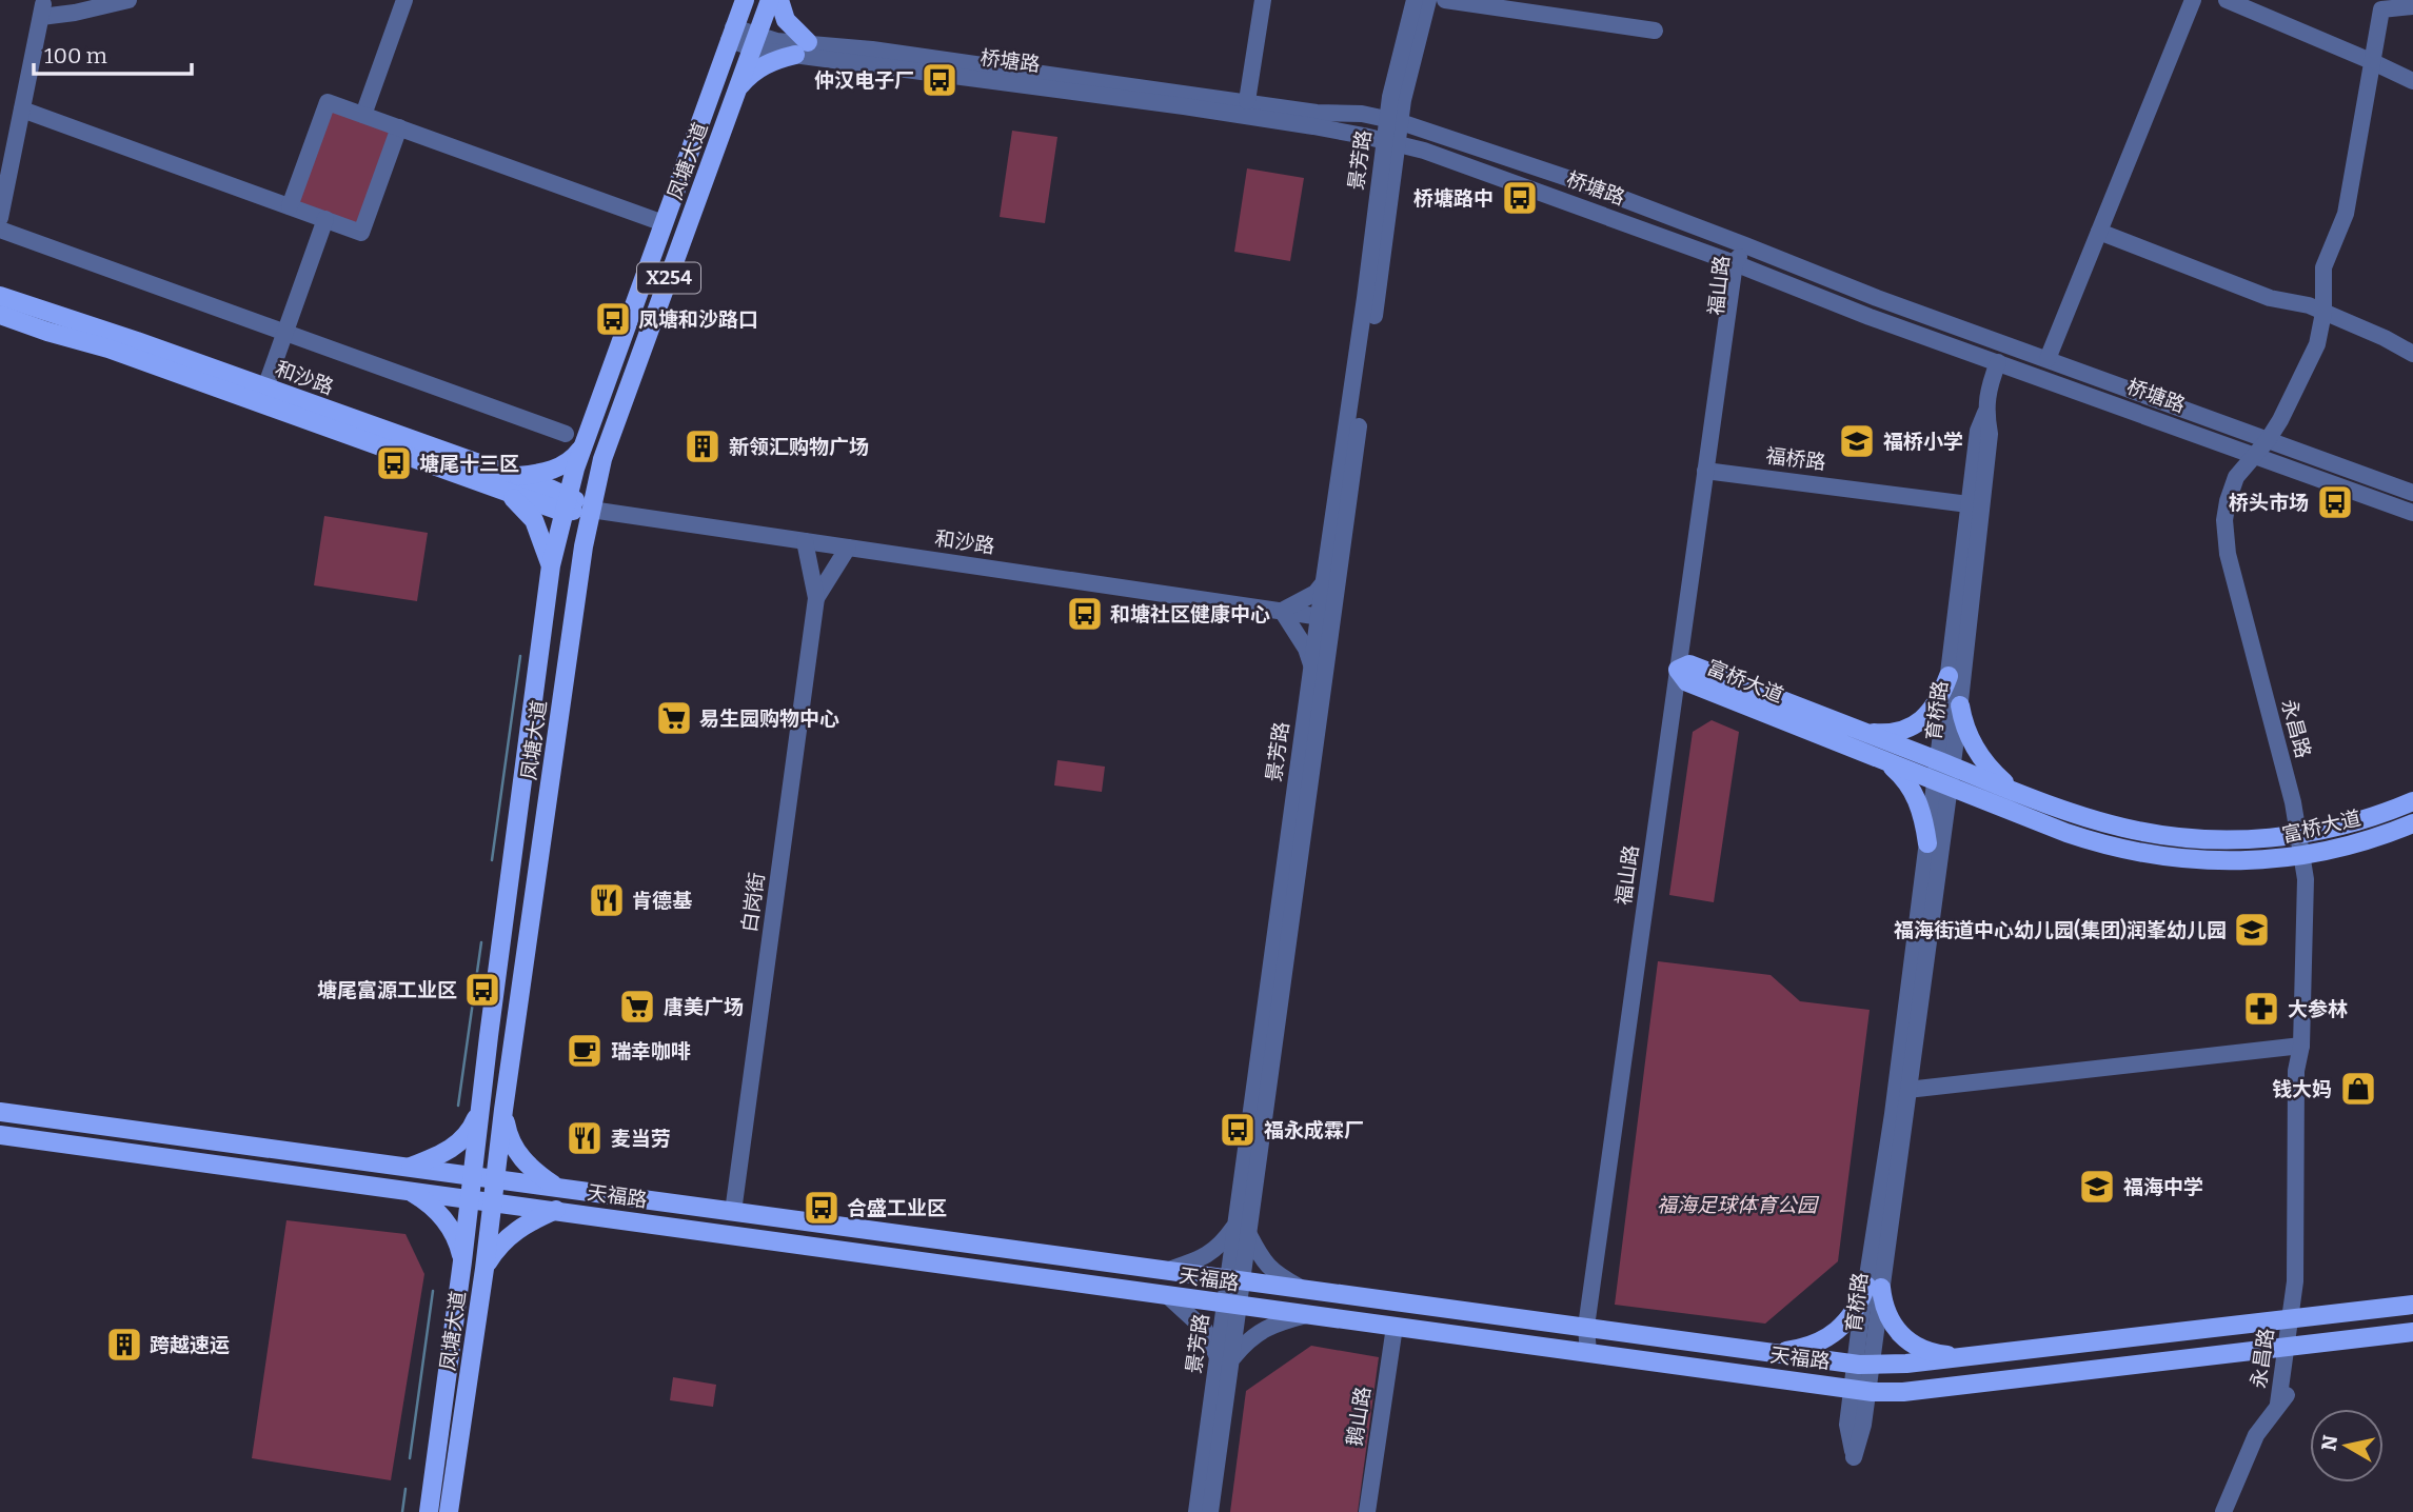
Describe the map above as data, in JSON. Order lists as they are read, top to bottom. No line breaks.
{"streets":{"main road":["凤塘大道","X254","和沙路","富桥大道","天福路"],"street":["桥塘路","景芳路","福山路","福桥路","育桥路","永昌路","白岗街","鹅山路"]},"crossings":[["桥塘路","景芳路"],["桥塘路","凤塘大道"],["桥塘路","福山路"],["桥塘路","育桥路"],["桥塘路","永昌路"],["景芳路","和沙路"],["景芳路","天福路"],["凤塘大道","X254"],["凤塘大道","和沙路"],["凤塘大道","天福路"],["X254","和沙路"],["福山路","福桥路"],["福山路","富桥大道"],["福山路","天福路"],["福桥路","育桥路"],["富桥大道","育桥路"],["富桥大道","永昌路"],["育桥路","天福路"],["永昌路","天福路"],["白岗街","天福路"],["天福路","鹅山路"]],"parks":["福海足球体育公园"],"places":{"bus stop":["仲汉电子厂","桥塘路中","凤塘和沙路口","塘尾十三区","桥头市场","和塘社区健康中心","塘尾富源工业区","福永成霖厂","合盛工业区"],"school or university":["福桥小学","福海街道中心幼儿园(集团)润峯幼儿园","福海中学"],"building":["新领汇购物广场","跨越速运"],"supermarket":["易生园购物中心","唐美广场"],"restaurant":["肯德基","麦当劳"],"pharmacy":["大参林"],"cafe":["瑞幸咖啡"],"shop":["钱大妈"]},"scale_bar":"100 m","north":"left"}
